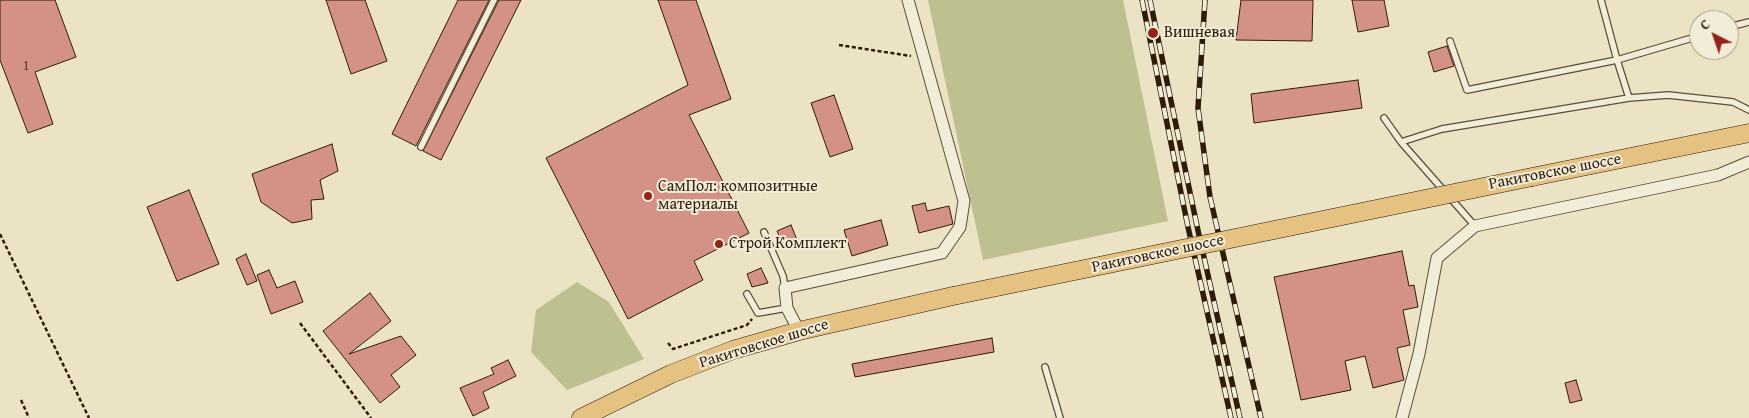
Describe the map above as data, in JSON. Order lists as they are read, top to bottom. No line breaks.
{"streets":{"main road":["Ракитовское шоссе"]},"places":["Вишневая","СамПол: композитные материалы","Строй Комплект"],"house_numbers":["1"],"north":"top left"}
